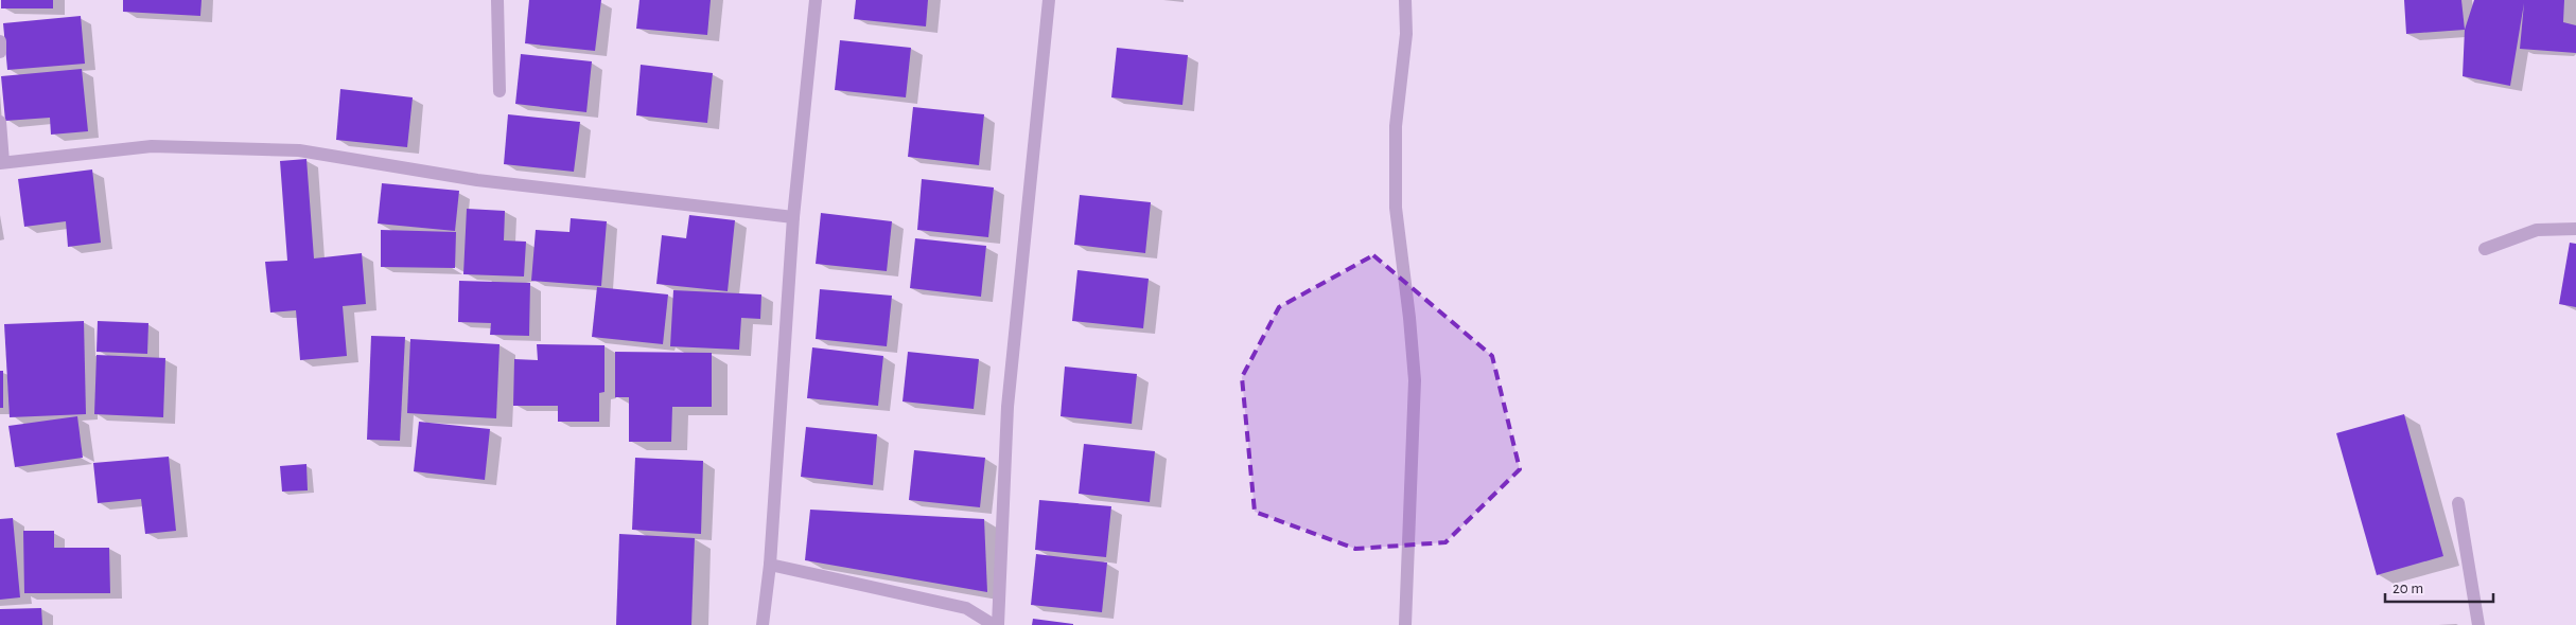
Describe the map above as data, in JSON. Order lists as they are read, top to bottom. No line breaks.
{"scale_bar":"20 m"}
